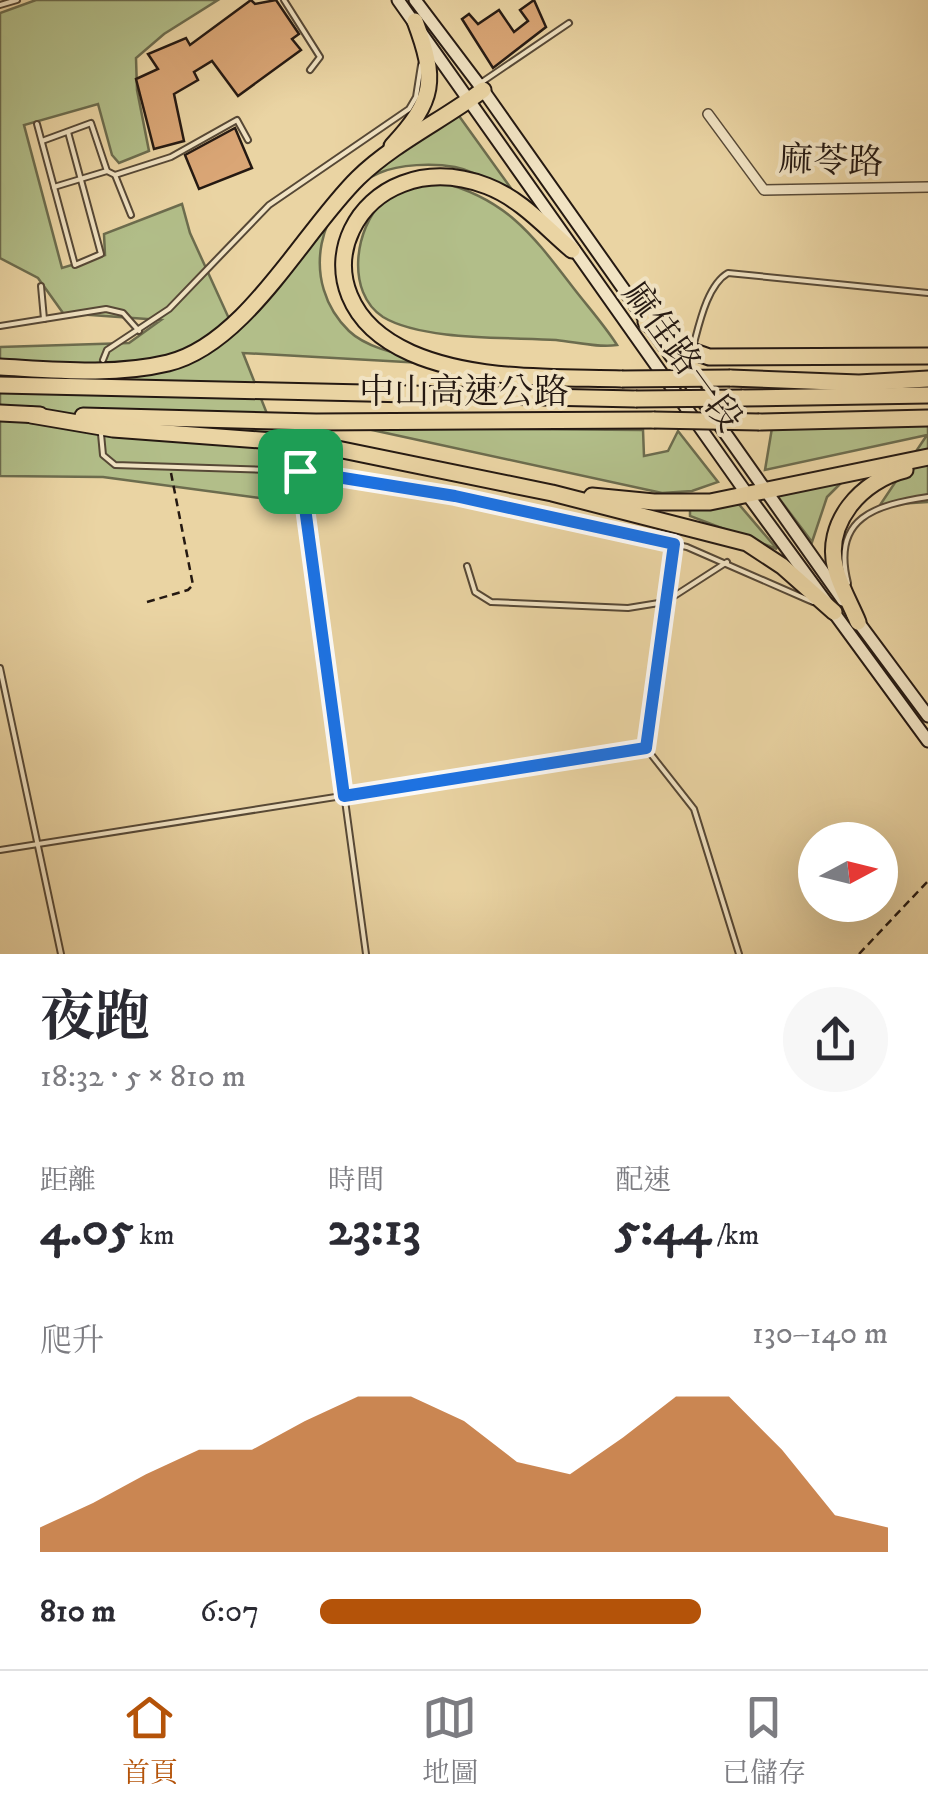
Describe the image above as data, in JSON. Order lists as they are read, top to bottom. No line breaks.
{"streets":{"highway":["中山高速公路"],"main road":["麻佳路一段"],"street":["麻苓路"]},"north":"right","page":{"heading":["夜跑","18:32 · 5 × 810 m"],"stats":[["距離","4.05 km"],["時間","23:13"],["配速","5:44 /km"]],"chart":["爬升","130–140 m"],"list":[{"name":"810 m","note":"6:07"}],"tabs":["首頁","地圖","已儲存"]}}
